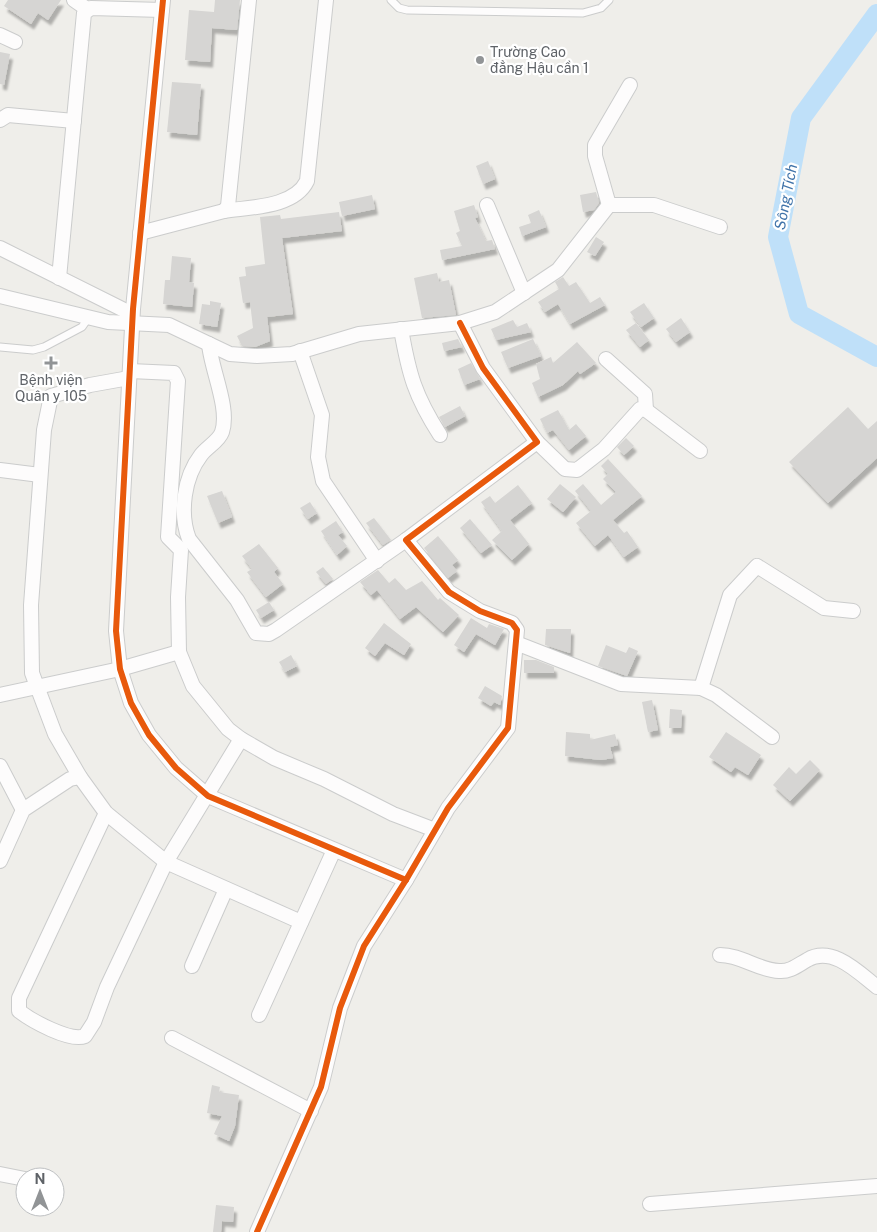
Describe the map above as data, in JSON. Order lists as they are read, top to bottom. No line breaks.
{"water":["Sông Tích"],"places":{"other":["Trường Cao đẳng Hậu cần 1"],"health":["Bệnh viện Quân y 105"]},"north":"top"}
